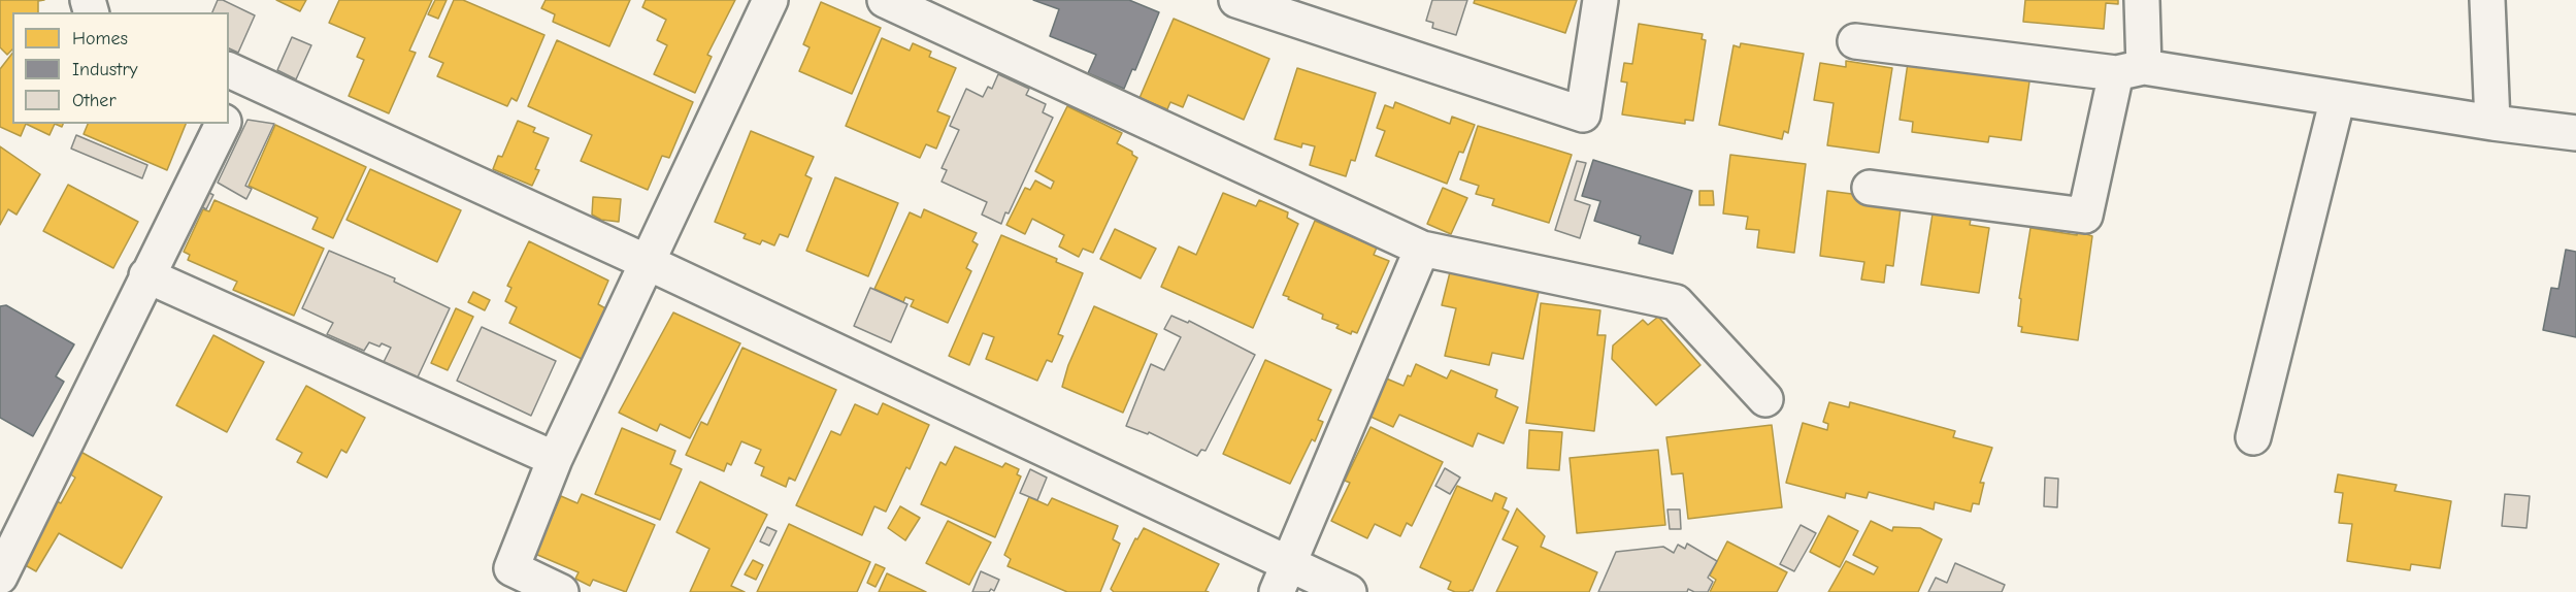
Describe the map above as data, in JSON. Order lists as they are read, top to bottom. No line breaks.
{"legend":["Homes","Industry","Other"]}
